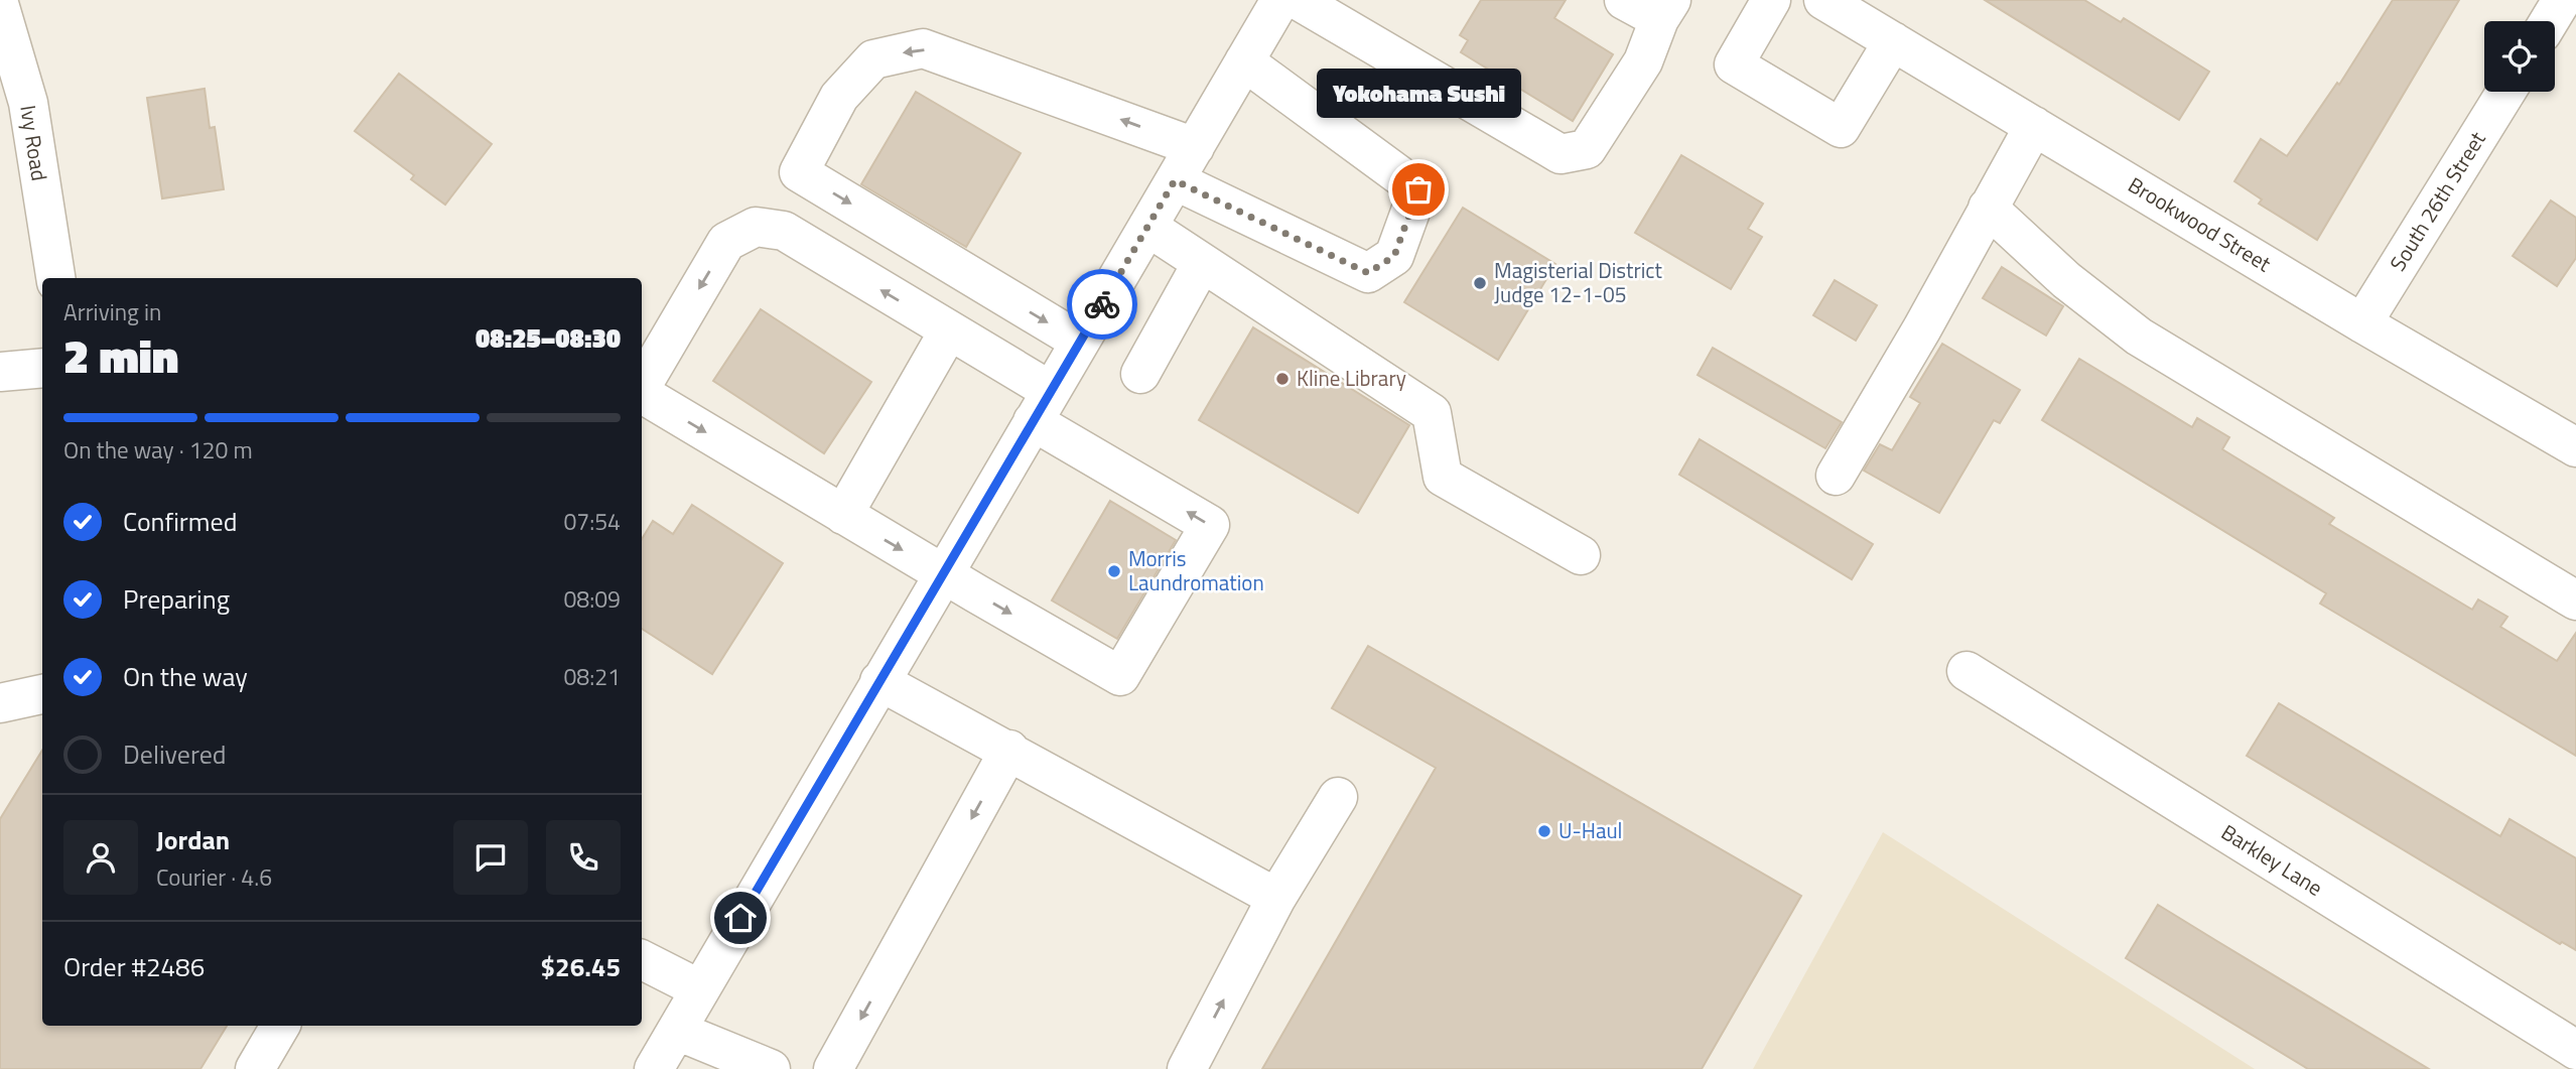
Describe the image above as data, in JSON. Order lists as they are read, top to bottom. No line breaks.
{"streets":{"street":["Ivy Road","South 26th Street","Brookwood Street","Barkley Lane"]},"crossings":[["South 26th Street","Brookwood Street"]],"places":["Yokohama Sushi","Magisterial District Judge 12-1-05","Kline Library","Morris Laundromation","U-Haul"],"page":{"bubble":"Yokohama Sushi","heading":["2 min","Arriving in","08:25–08:30"],"panel":["Jordan","Courier · 4.6","Order #2486","$26.45"],"bar":"On the way · 120 m","list":[["Confirmed","07:54"],["Preparing","08:09"],["On the way","08:21"],"Delivered"]}}
